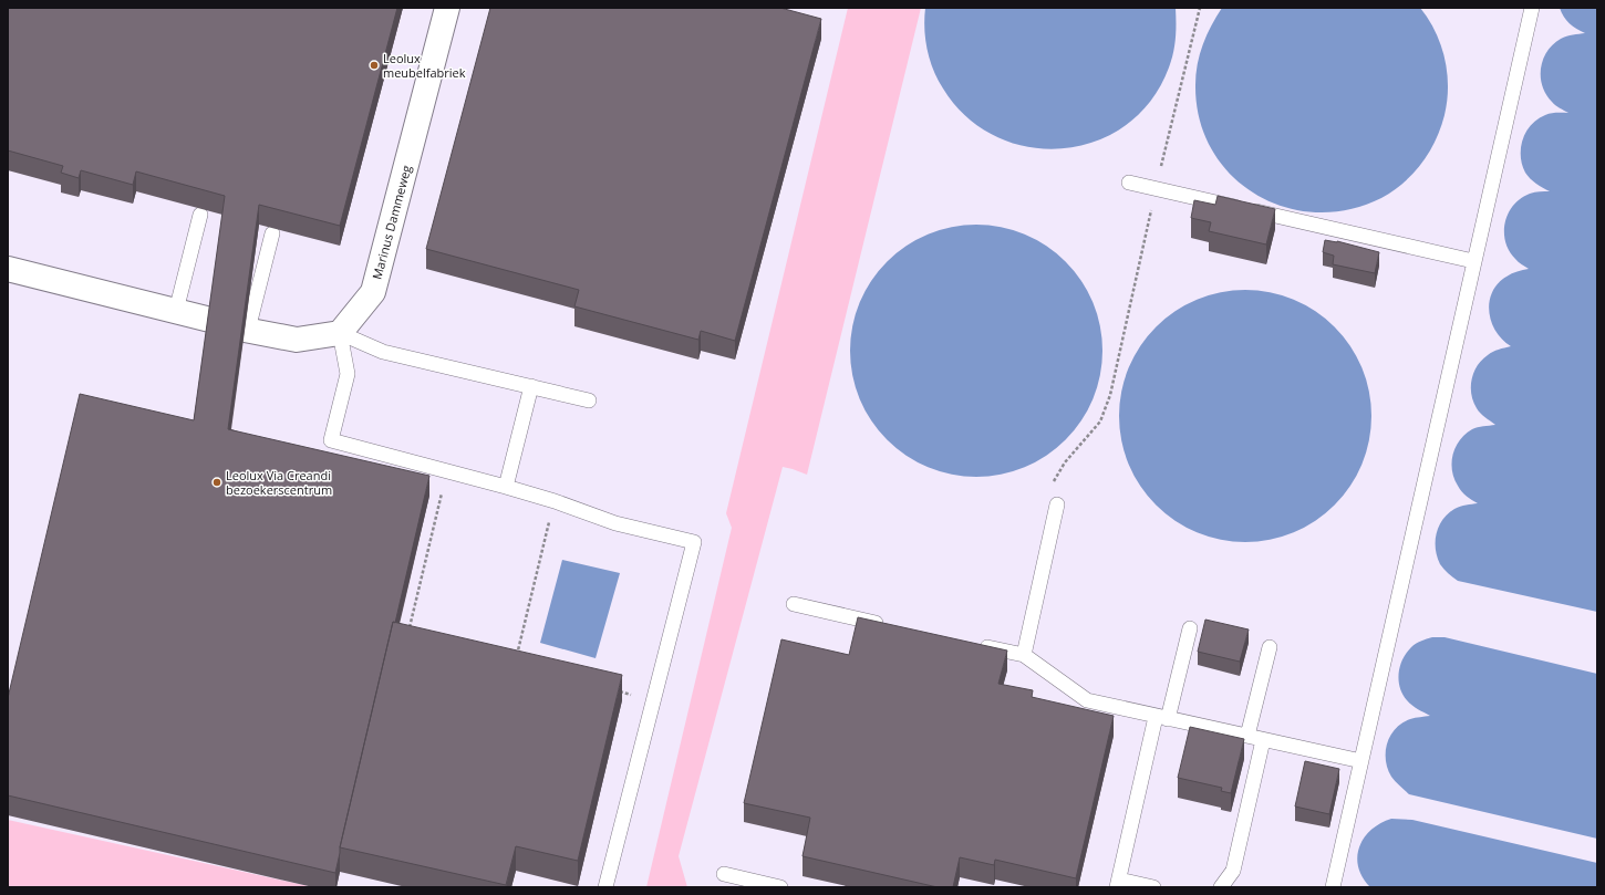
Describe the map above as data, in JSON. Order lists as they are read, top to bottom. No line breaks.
{"streets":{"street":["Marinus Dammeweg"]},"places":["Leolux meubelfabriek","Leolux Via Creandi bezoekerscentrum"]}
